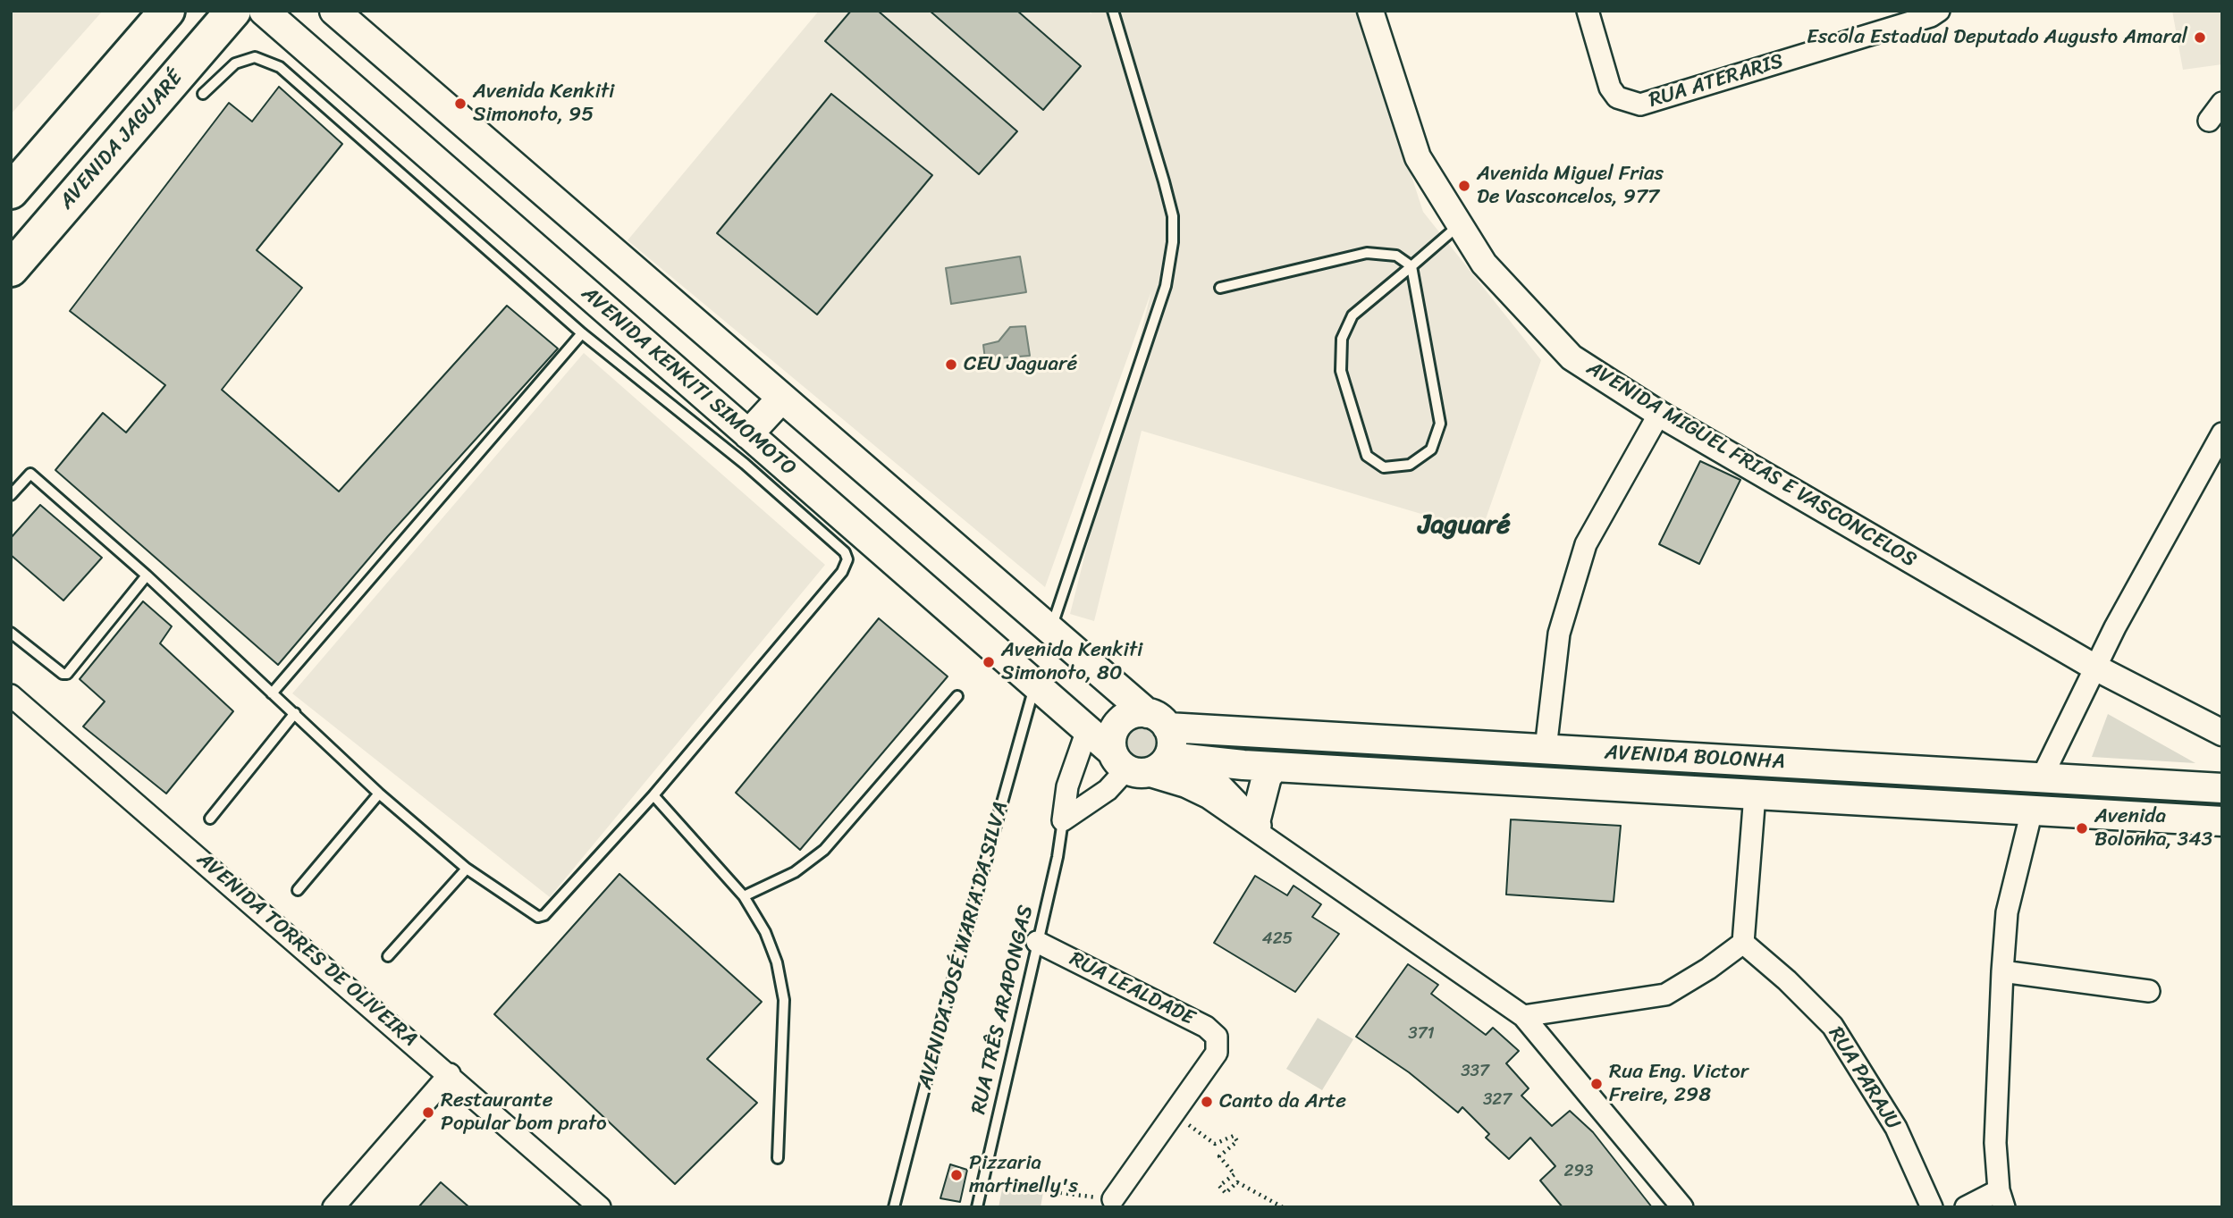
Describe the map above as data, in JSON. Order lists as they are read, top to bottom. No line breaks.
{"streets":{"highway":["AVENIDA JAGUARÉ"],"main road":["AVENIDA KENKITI SIMOMOTO","AVENIDA BOLONHA"],"street":["RUA ATERARIS","AVENIDA MIGUEL FRIAS E VASCONCELOS","AVENIDA TORRES DE OLIVEIRA","RUA LEALDADE","RUA PARAJU"],"lane":["AVENIDA JOSÉ MARIA DA SILVA","RUA TRÊS ARAPONGAS"]},"crossings":[["AVENIDA KENKITI SIMOMOTO","AVENIDA BOLONHA"],["AVENIDA KENKITI SIMOMOTO","AVENIDA JOSÉ MARIA DA SILVA"],["RUA LEALDADE","RUA TRÊS ARAPONGAS"]],"districts":["Jaguaré"],"places":["Escola Estadual Deputado Augusto Amaral","Avenida Kenkiti Simonoto, 95","Avenida Miguel Frias De Vasconcelos, 977","CEU Jaguaré","Avenida Kenkiti Simonoto, 80","Avenida Bolonha, 343","Rua Eng. Victor Freire, 298","Canto da Arte","Restaurante Popular bom prato","Pizzaria martinelly's"],"house_numbers":["425","371","337","327","293"]}
